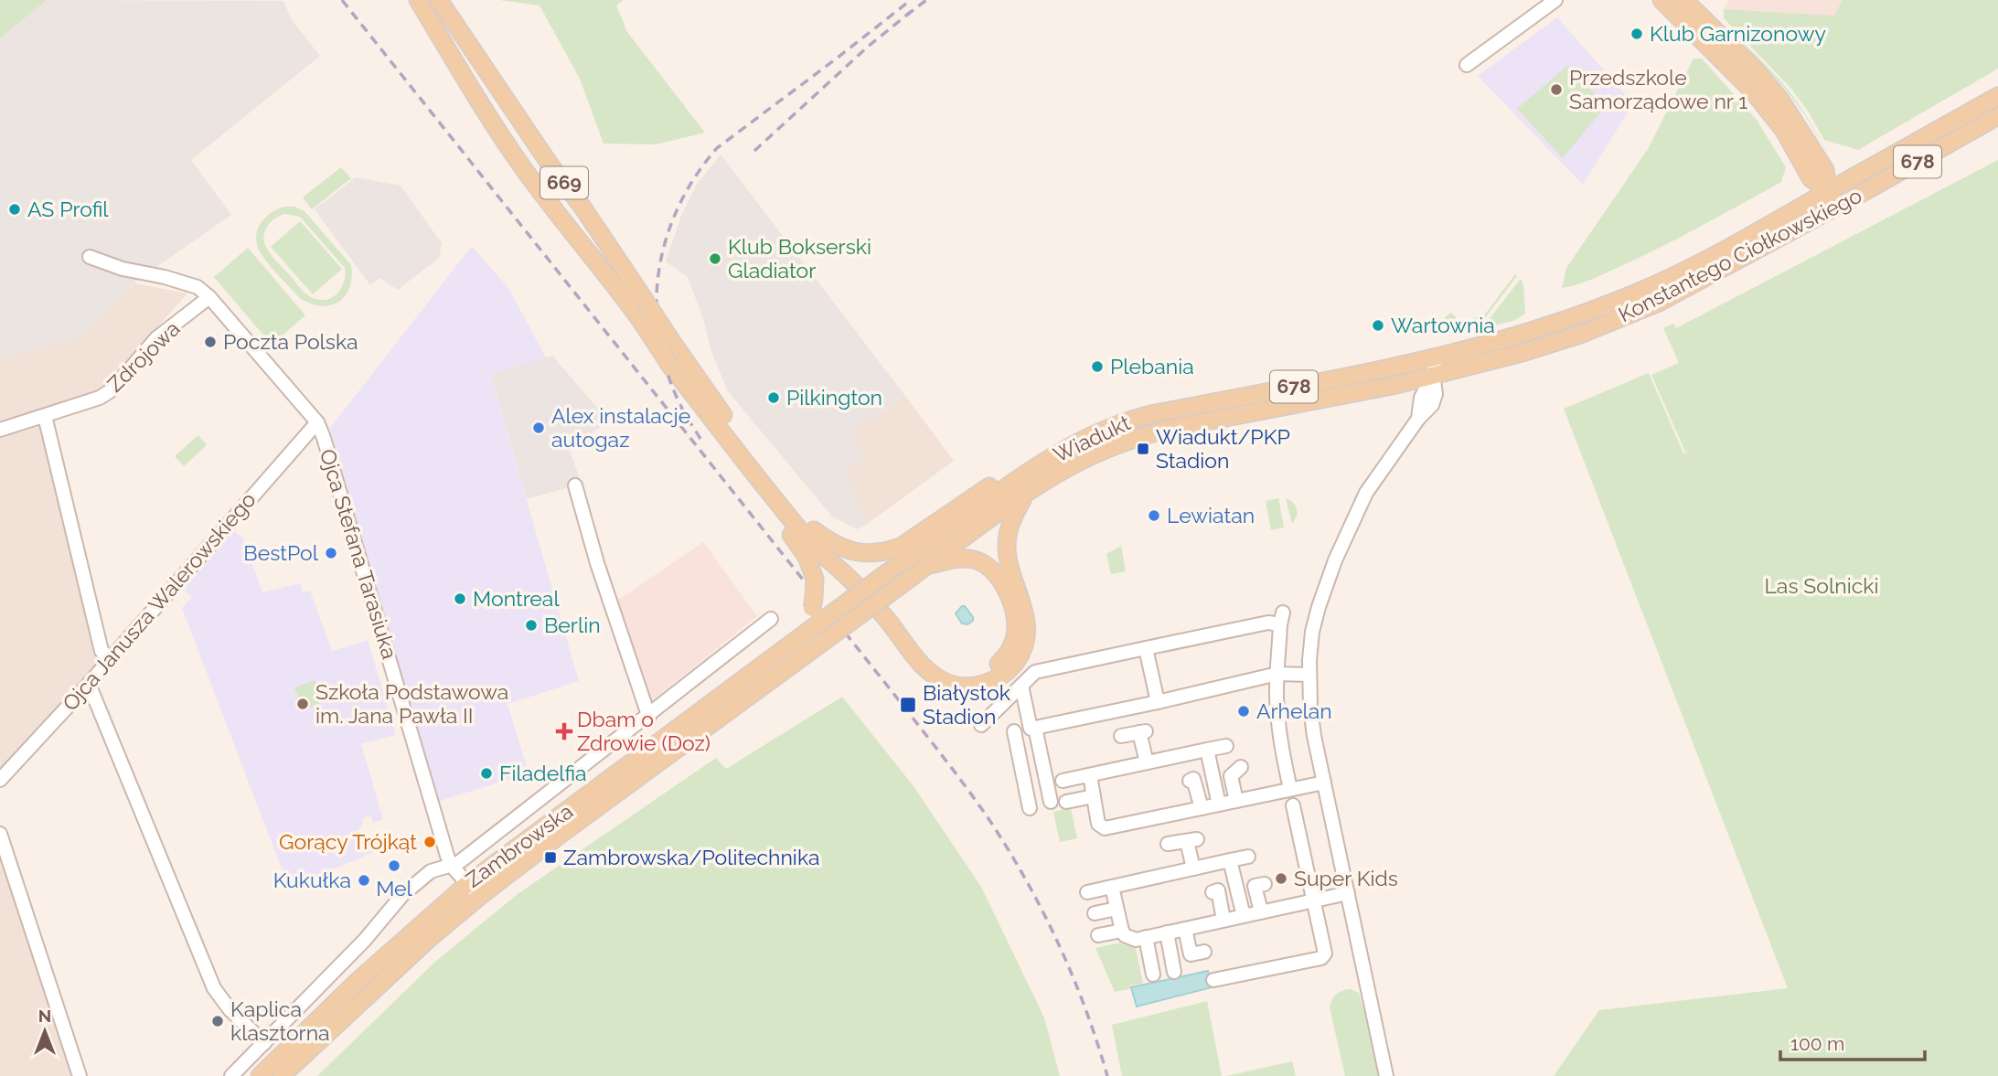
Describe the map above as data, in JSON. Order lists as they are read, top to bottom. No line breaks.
{"streets":{"main road":["678","669","Konstantego Ciołkowskiego","Wiadukt","Zambrowska"],"street":["Zdrojowa","Ojca Stefana Tarasiuka","Ojca Janusza Walerowskiego"]},"crossings":[["Konstantego Ciołkowskiego","Wiadukt"],["Wiadukt","Zambrowska"],["Ojca Stefana Tarasiuka","Ojca Janusza Walerowskiego"],["Ojca Stefana Tarasiuka","Zambrowska"]],"parks":["Las Solnicki"],"places":{"other":["Klub Garnizonowy","Przedszkole Samorządowe nr 1","AS Profil","Klub Bokserski Gladiator","Wartownia","Poczta Polska","Plebania","Pilkington","Alex instalacje autogaz","Lewiatan","BestPol","Montreal","Berlin","Szkoła Podstawowa im. Jana Pawła II","Arhelan","Filadelfia","Gorący Trójkąt","Mel","Super Kids","Kukułka","Kaplica klasztorna"],"transit":["Wiadukt/PKP Stadion","Białystok Stadion","Zambrowska/Politechnika"],"health":["Dbam o Zdrowie (Doz)"]},"scale_bar":"100 m","north":"top"}
